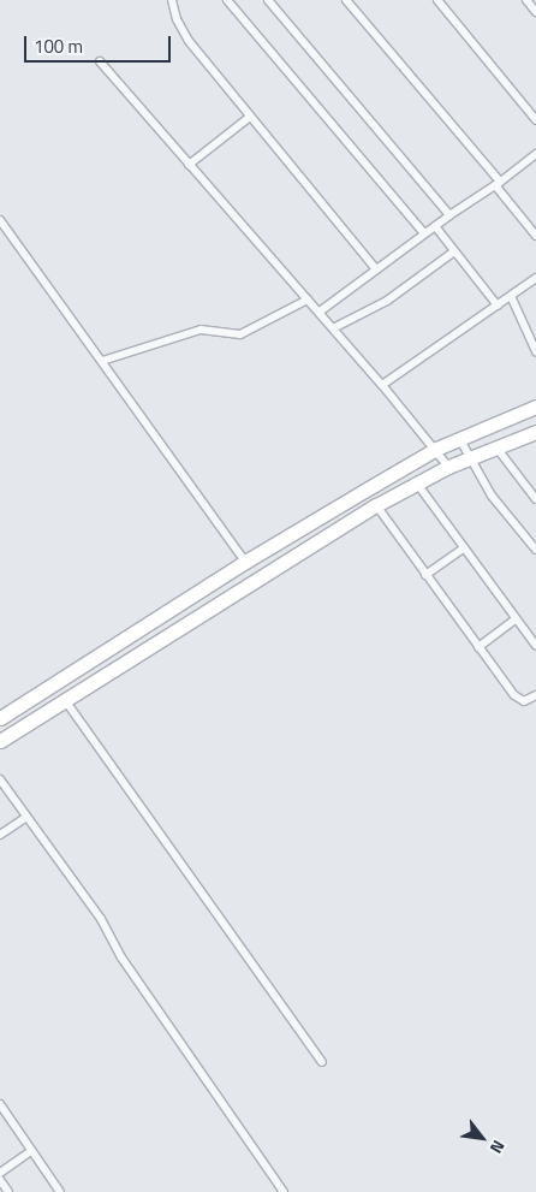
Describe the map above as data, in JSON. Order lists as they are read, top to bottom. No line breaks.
{"scale_bar":"100 m","north":"bottom right"}
